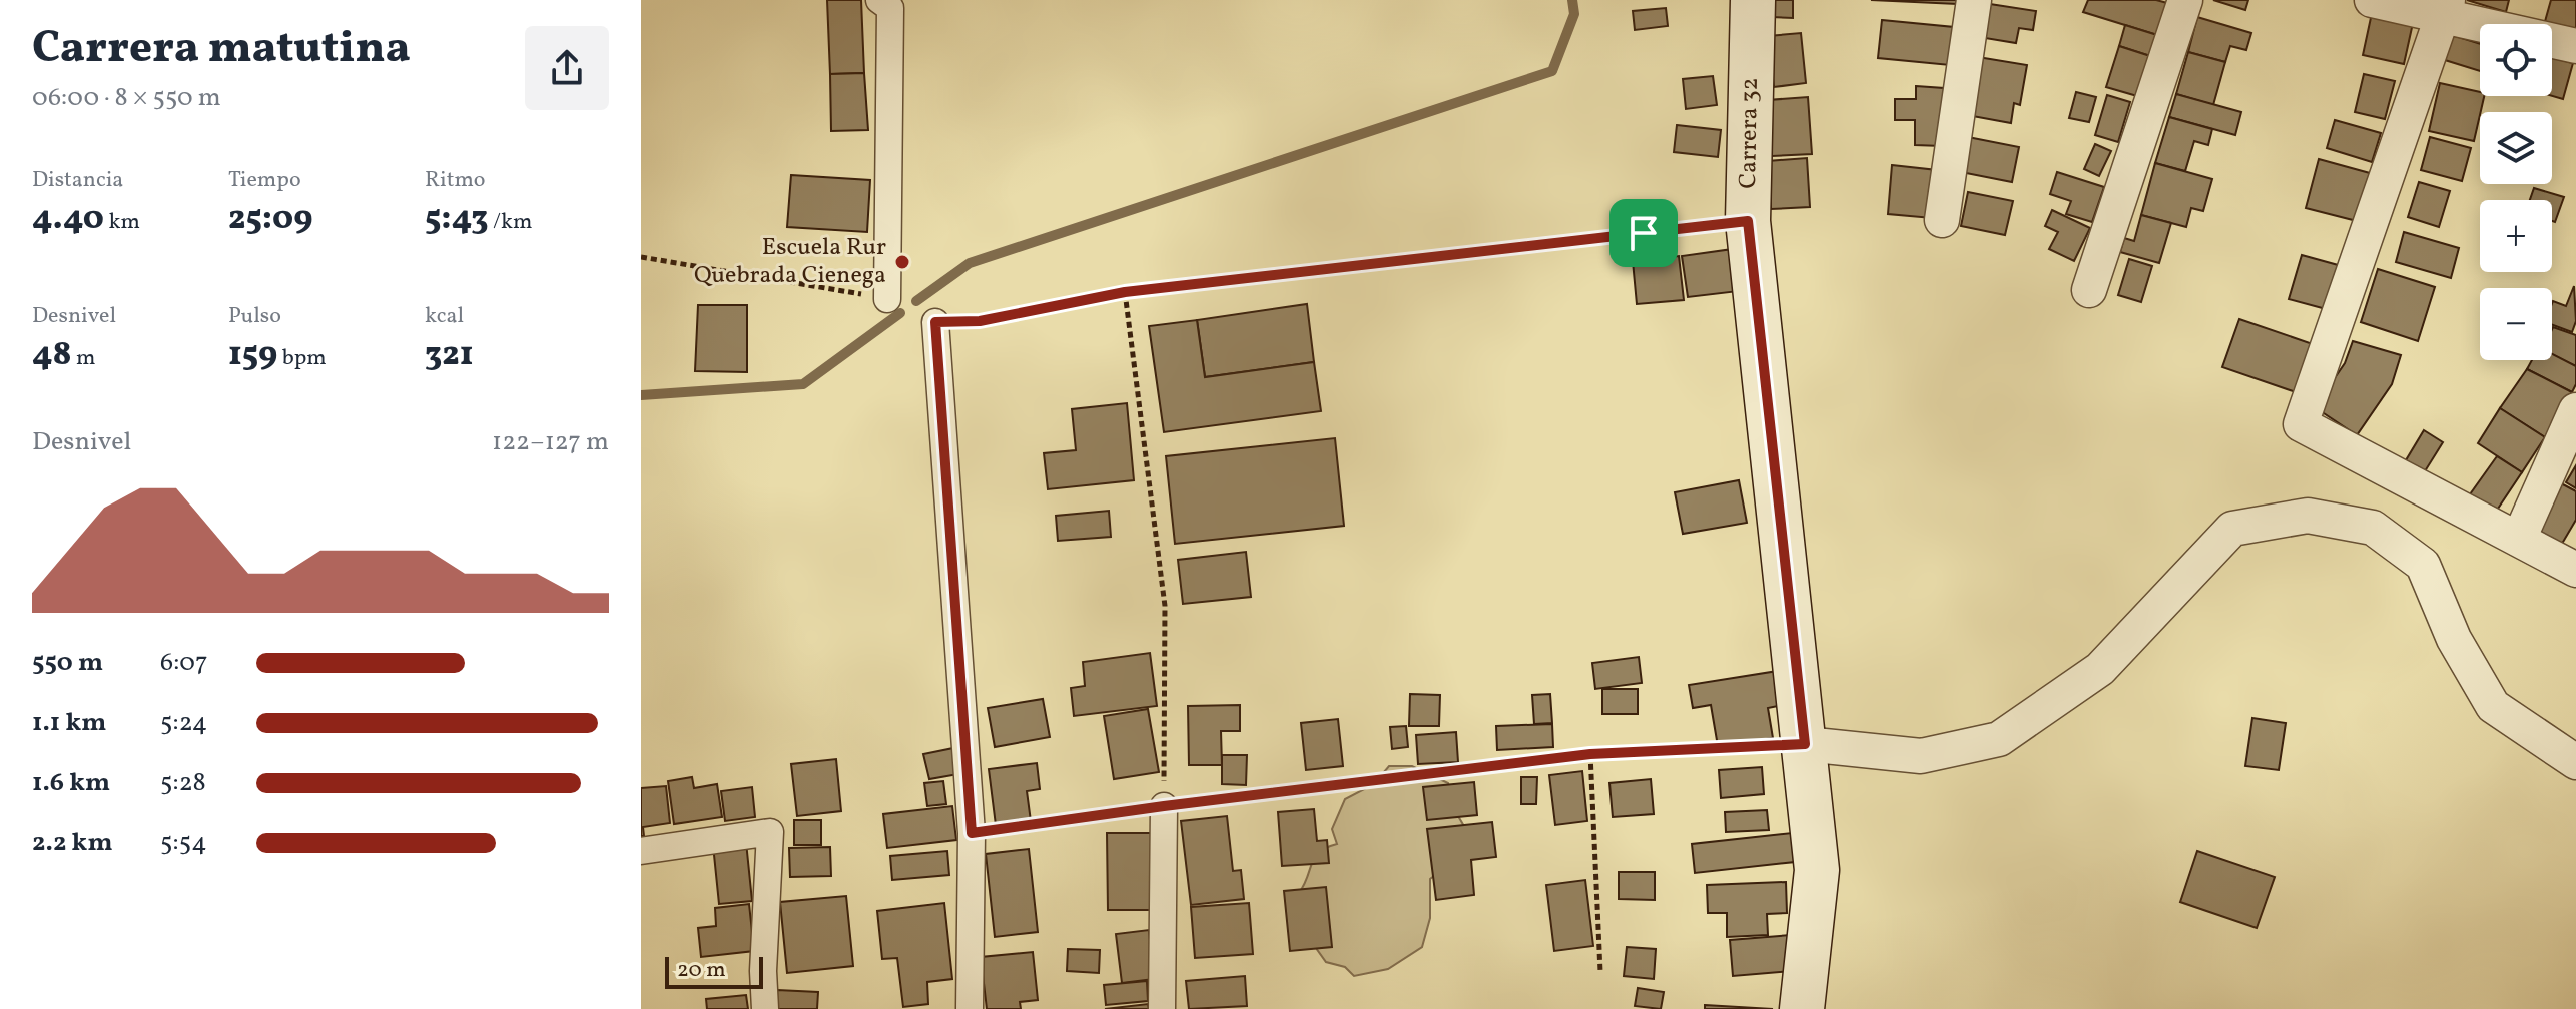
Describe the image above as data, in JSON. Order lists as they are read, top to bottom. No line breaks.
{"streets":{"main road":["Carrera 32"]},"places":["Escuela Rur Quebrada Cienega"],"scale_bar":"20 m","page":{"heading":["Carrera matutina","06:00 · 8 × 550 m"],"map_buttons":["+","−"],"stats":[["Distancia","4.40 km"],["Tiempo","25:09"],["Ritmo","5:43 /km"],["Desnivel","48 m"],["Pulso","159 bpm"],["kcal","321"]],"chart":["Desnivel","122–127 m"],"list":[{"name":"550 m","note":"6:07"},{"name":"1.1 km","note":"5:24"},{"name":"1.6 km","note":"5:28"},{"name":"2.2 km","note":"5:54"}],"scale":"20 m"}}
